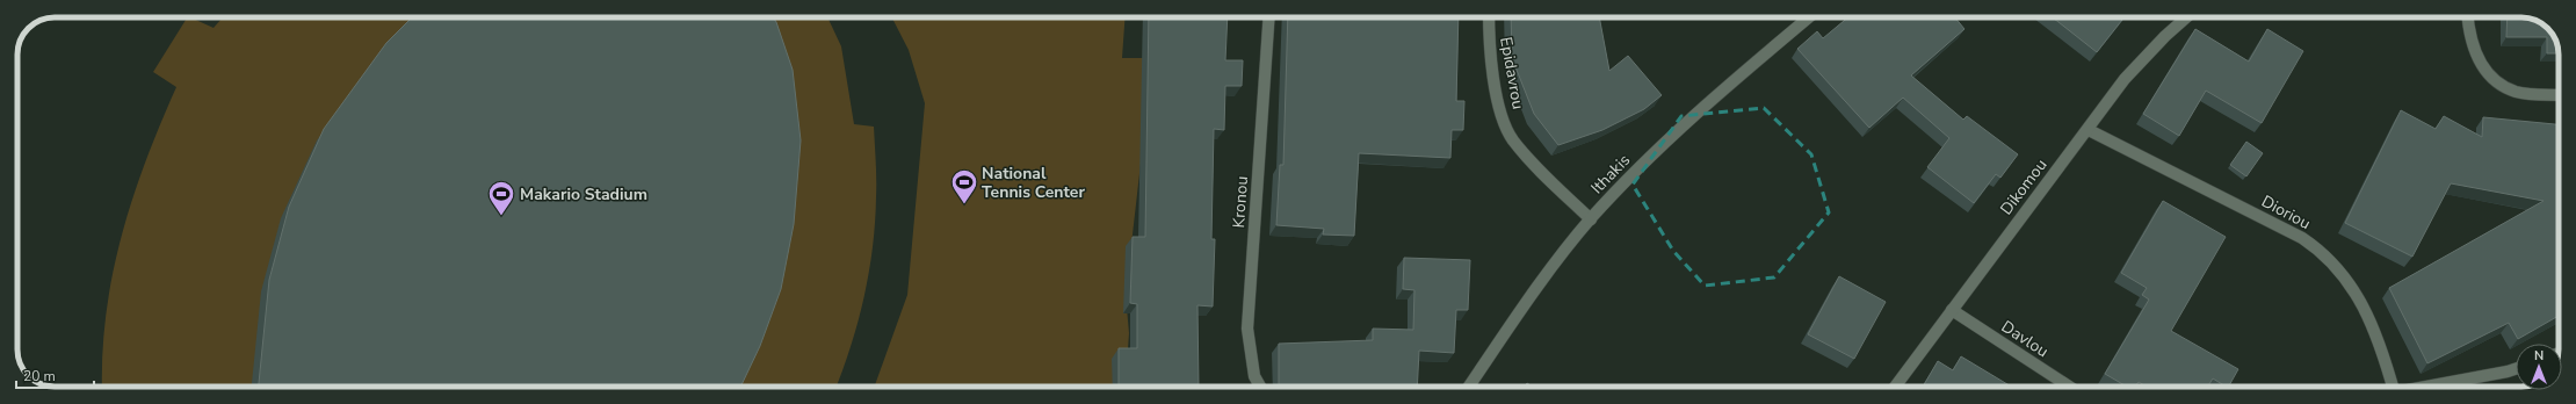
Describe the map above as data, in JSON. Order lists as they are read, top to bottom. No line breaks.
{"streets":{"street":["Epidavrou","Ithakis","Dikomou","Kronou","Dioriou","Davlou"]},"crossings":[["Epidavrou","Ithakis"],["Dikomou","Dioriou"],["Dikomou","Davlou"]],"places":{"sports":["National Tennis Center","Makario Stadium"]},"scale_bar":"20 m","north":"top"}
